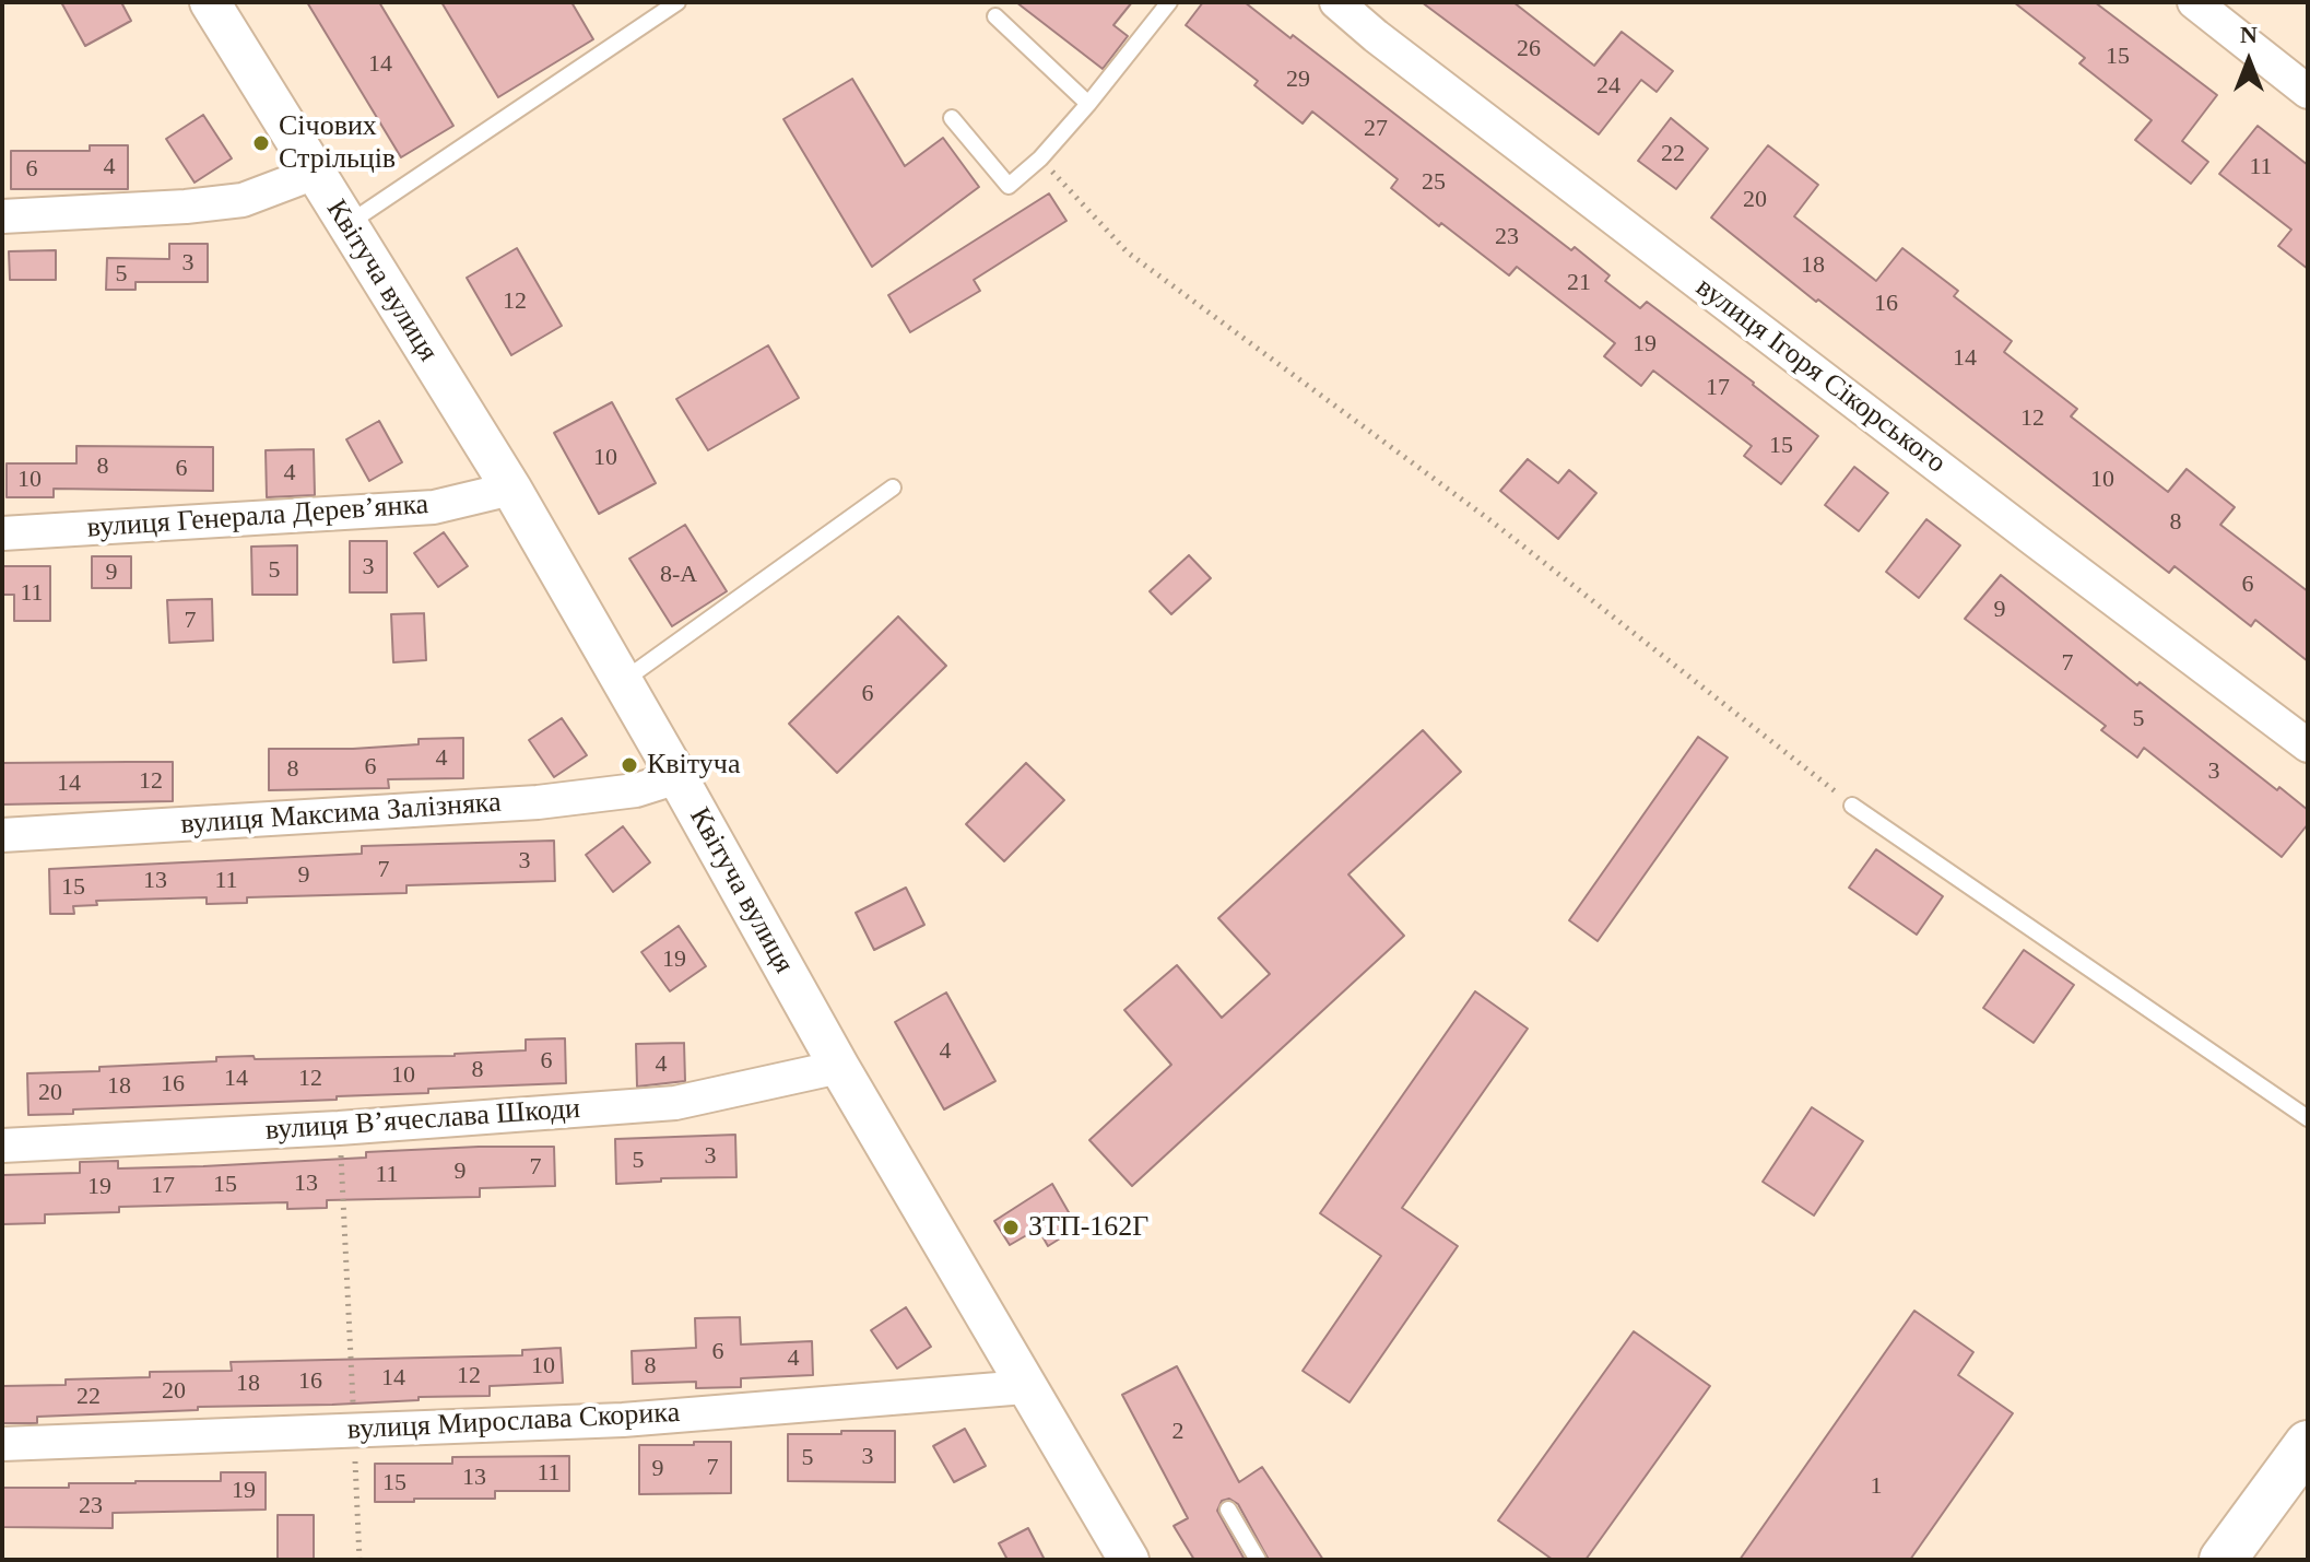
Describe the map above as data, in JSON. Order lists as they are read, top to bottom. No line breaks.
{"streets":{"street":["Квітуча вулиця","вулиця Ігоря Сікорського","вулиця Генерала Деревʼянка","вулиця Максима Залізняка","вулиця Вʼячеслава Шкоди","вулиця Мирослава Скорика"]},"crossings":[["Квітуча вулиця","вулиця Генерала Деревʼянка"],["Квітуча вулиця","вулиця Максима Залізняка"],["Квітуча вулиця","вулиця Вʼячеслава Шкоди"],["Квітуча вулиця","вулиця Мирослава Скорика"]],"places":["Січових Стрільців","Квітуча","ЗТП-162Г"],"house_numbers":["26","15","14","29","24","27","22","4","11","6","25","20","23","3","18","5","21","12","16","19","14","17","12","15","10","8","6","4","10","10","8","3","5","9","8-А","6","11","9","7","7","6","5","4","6","8","3","12","14","3","7","9","13","11","15","19","4","6","4","8","10","14","12","16","18","20","3","5","7","9","11","13","15","17","19","6","4","10","8","12","14","16","18","20","22","2","3","5","7","9","11","13","15","1","19","23"],"north":"top"}
